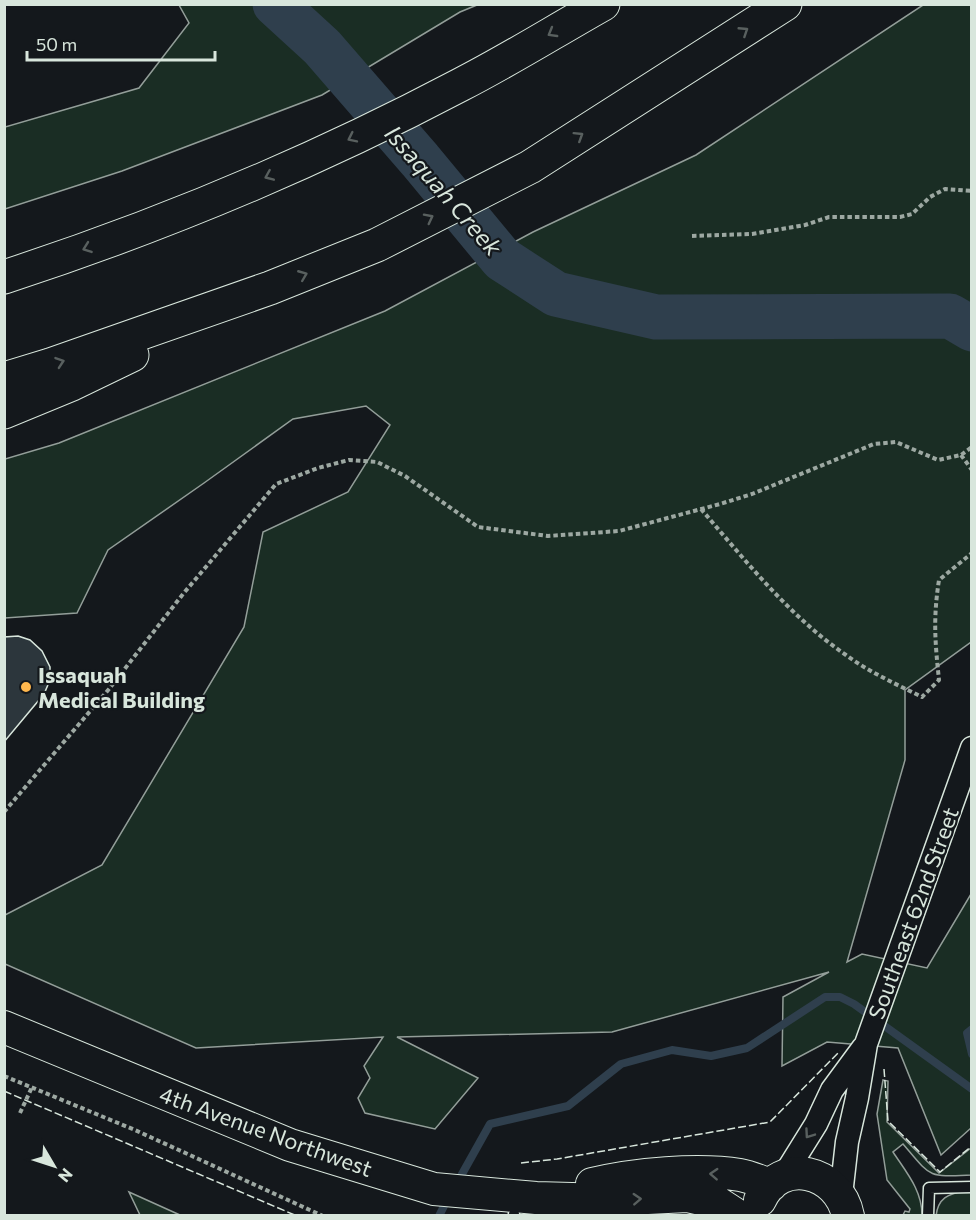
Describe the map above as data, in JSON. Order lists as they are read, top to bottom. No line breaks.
{"streets":{"street":["Southeast 62nd Street","4th Avenue Northwest"]},"water":["Issaquah Creek"],"places":["Issaquah Medical Building"],"scale_bar":"50 m","north":"bottom right"}
